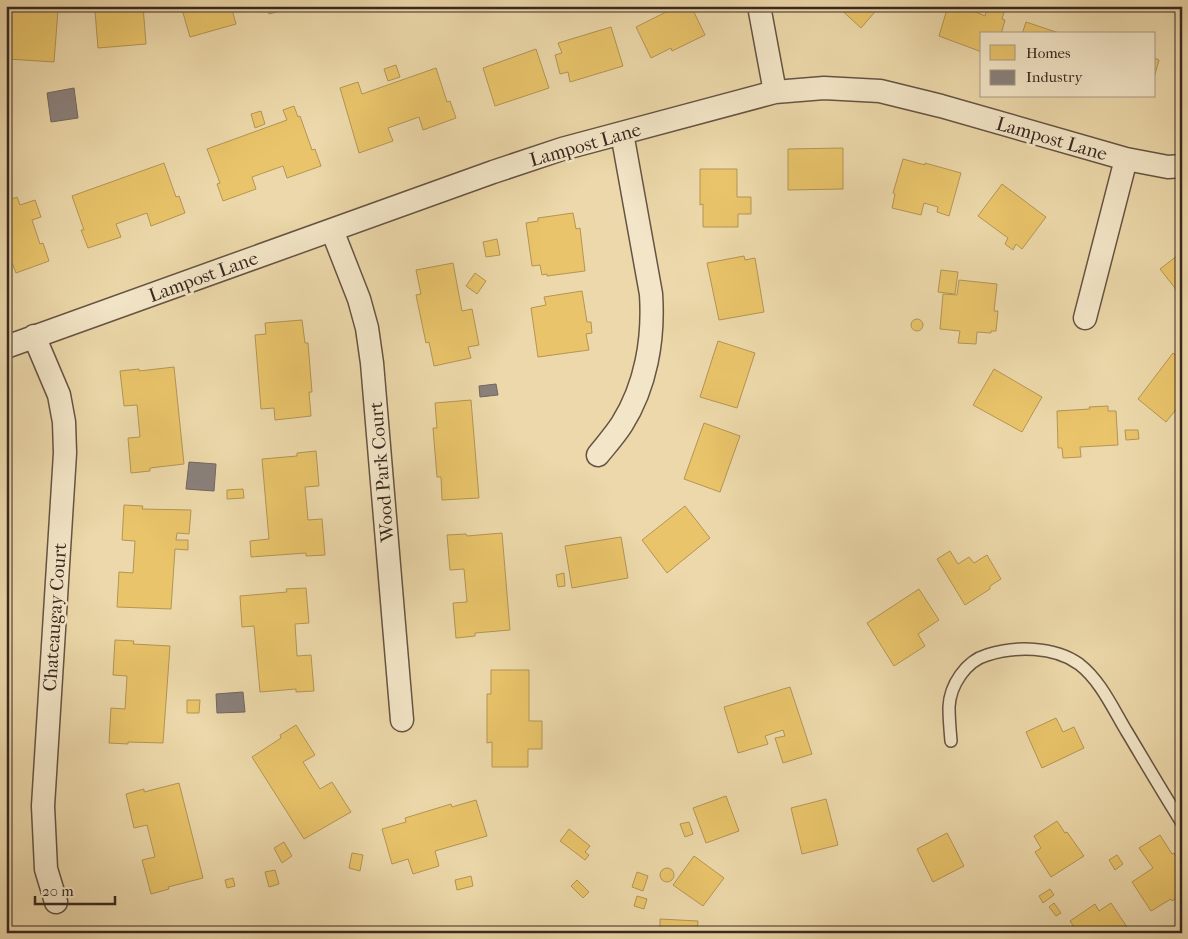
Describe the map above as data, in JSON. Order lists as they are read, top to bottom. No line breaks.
{"streets":{"street":["Lampost Lane","Wood Park Court","Chateaugay Court"]},"crossings":[["Lampost Lane","Wood Park Court"],["Lampost Lane","Chateaugay Court"]],"legend":["Homes","Industry"],"scale_bar":"20 m"}
